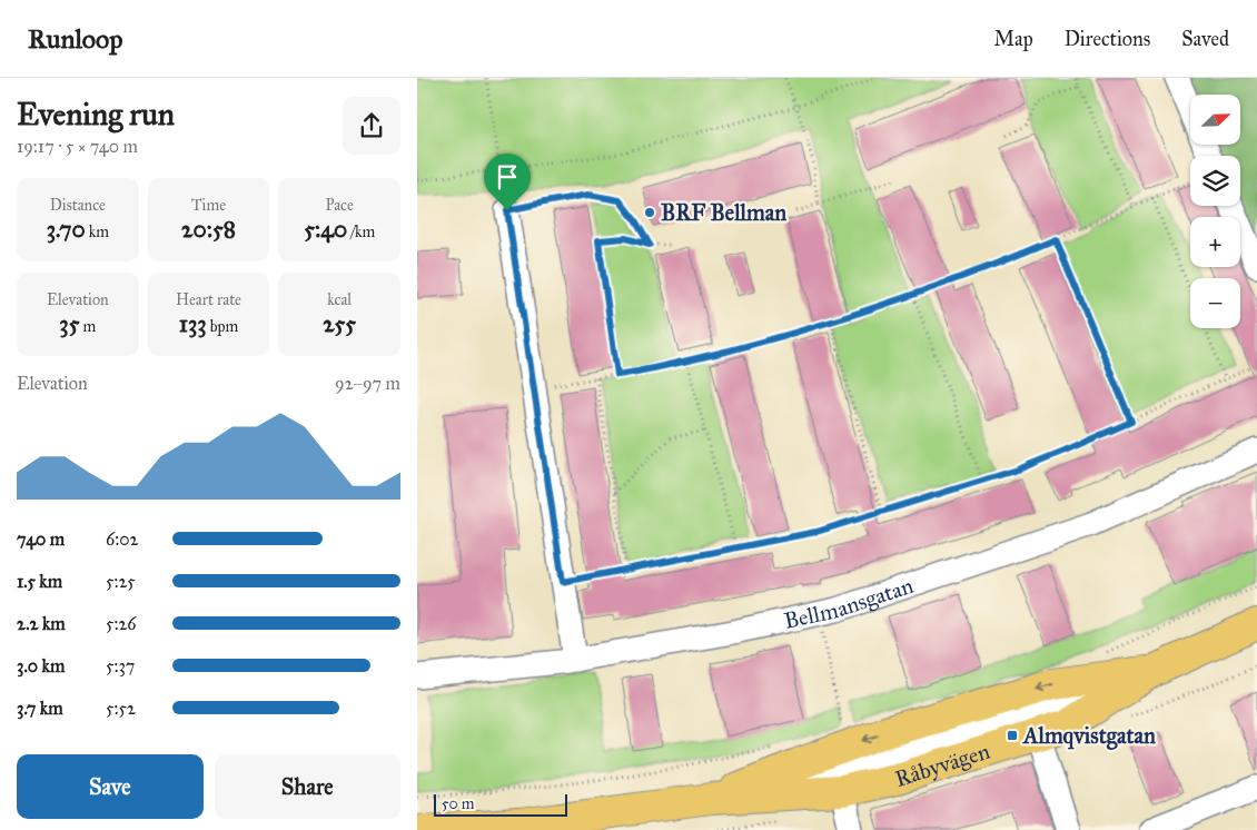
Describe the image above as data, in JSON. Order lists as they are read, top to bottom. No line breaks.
{"streets":{"main road":["Råbyvägen"],"street":["Bellmansgatan"]},"places":{"other":["BRF Bellman"],"transit":["Almqvistgatan"]},"scale_bar":"50 m","north":"top right","page":{"header":"Runloop","nav":["Map","Directions","Saved"],"heading":["Evening run","19:17 · 5 × 740 m"],"map_buttons":["+","−"],"stats":[["Distance","3.70 km"],["Time","20:58"],["Pace","5:40 /km"],["Elevation","35 m"],["Heart rate","133 bpm"],["kcal","255"]],"chart":["Elevation","92–97 m"],"list":[{"name":"740 m","note":"6:02"},{"name":"1.5 km","note":"5:25"},{"name":"2.2 km","note":"5:26"},{"name":"3.0 km","note":"5:37"},{"name":"3.7 km","note":"5:52"}],"buttons":["Save","Share"],"scale":"50 m"}}
